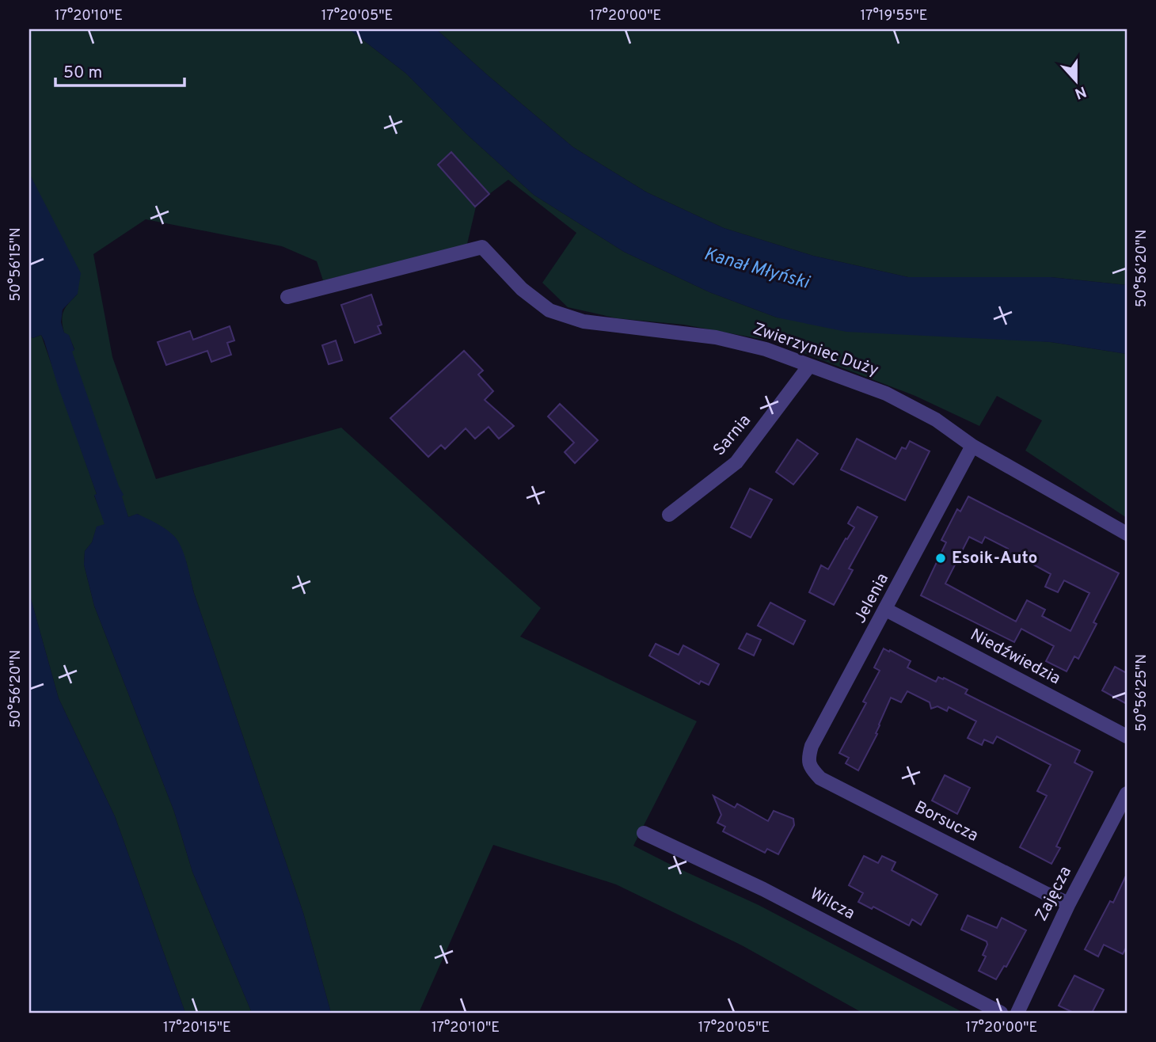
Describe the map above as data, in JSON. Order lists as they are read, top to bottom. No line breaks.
{"streets":{"street":["Zwierzyniec Duży","Sarnia","Jelenia","Niedźwiedzia","Borsucza","Zajęcza","Wilcza"]},"crossings":[["Zwierzyniec Duży","Sarnia"],["Zwierzyniec Duży","Jelenia"],["Jelenia","Niedźwiedzia"],["Jelenia","Borsucza"],["Borsucza","Zajęcza"]],"water":["Kanał Młyński"],"places":["Esoik-Auto"],"scale_bar":"50 m","north":"bottom","coordinates":["17°20'10\"E","17°20'05\"E","17°20'00\"E","17°19'55\"E","50°56'15\"N","50°56'20\"N","50°56'25\"N","17°20'15\"E"]}
